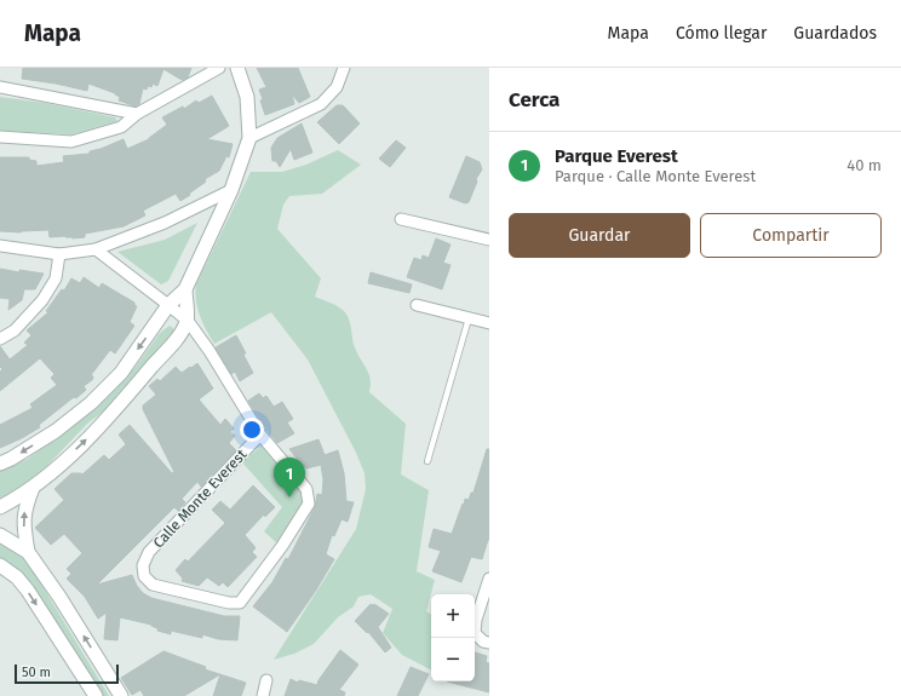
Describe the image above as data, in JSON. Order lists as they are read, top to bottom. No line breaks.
{"streets":{"street":["Calle Monte Everest"]},"scale_bar":"50 m","page":{"header":"Mapa","nav":["Mapa","Cómo llegar","Guardados"],"heading":"Cerca","list":[{"mark":"1","name":"Parque Everest","note":"Parque · Calle Monte Everest","value":"40 m"}],"buttons":["Guardar","Compartir"],"pins":"1","map_buttons":["+","−"],"scale":"50 m"}}
